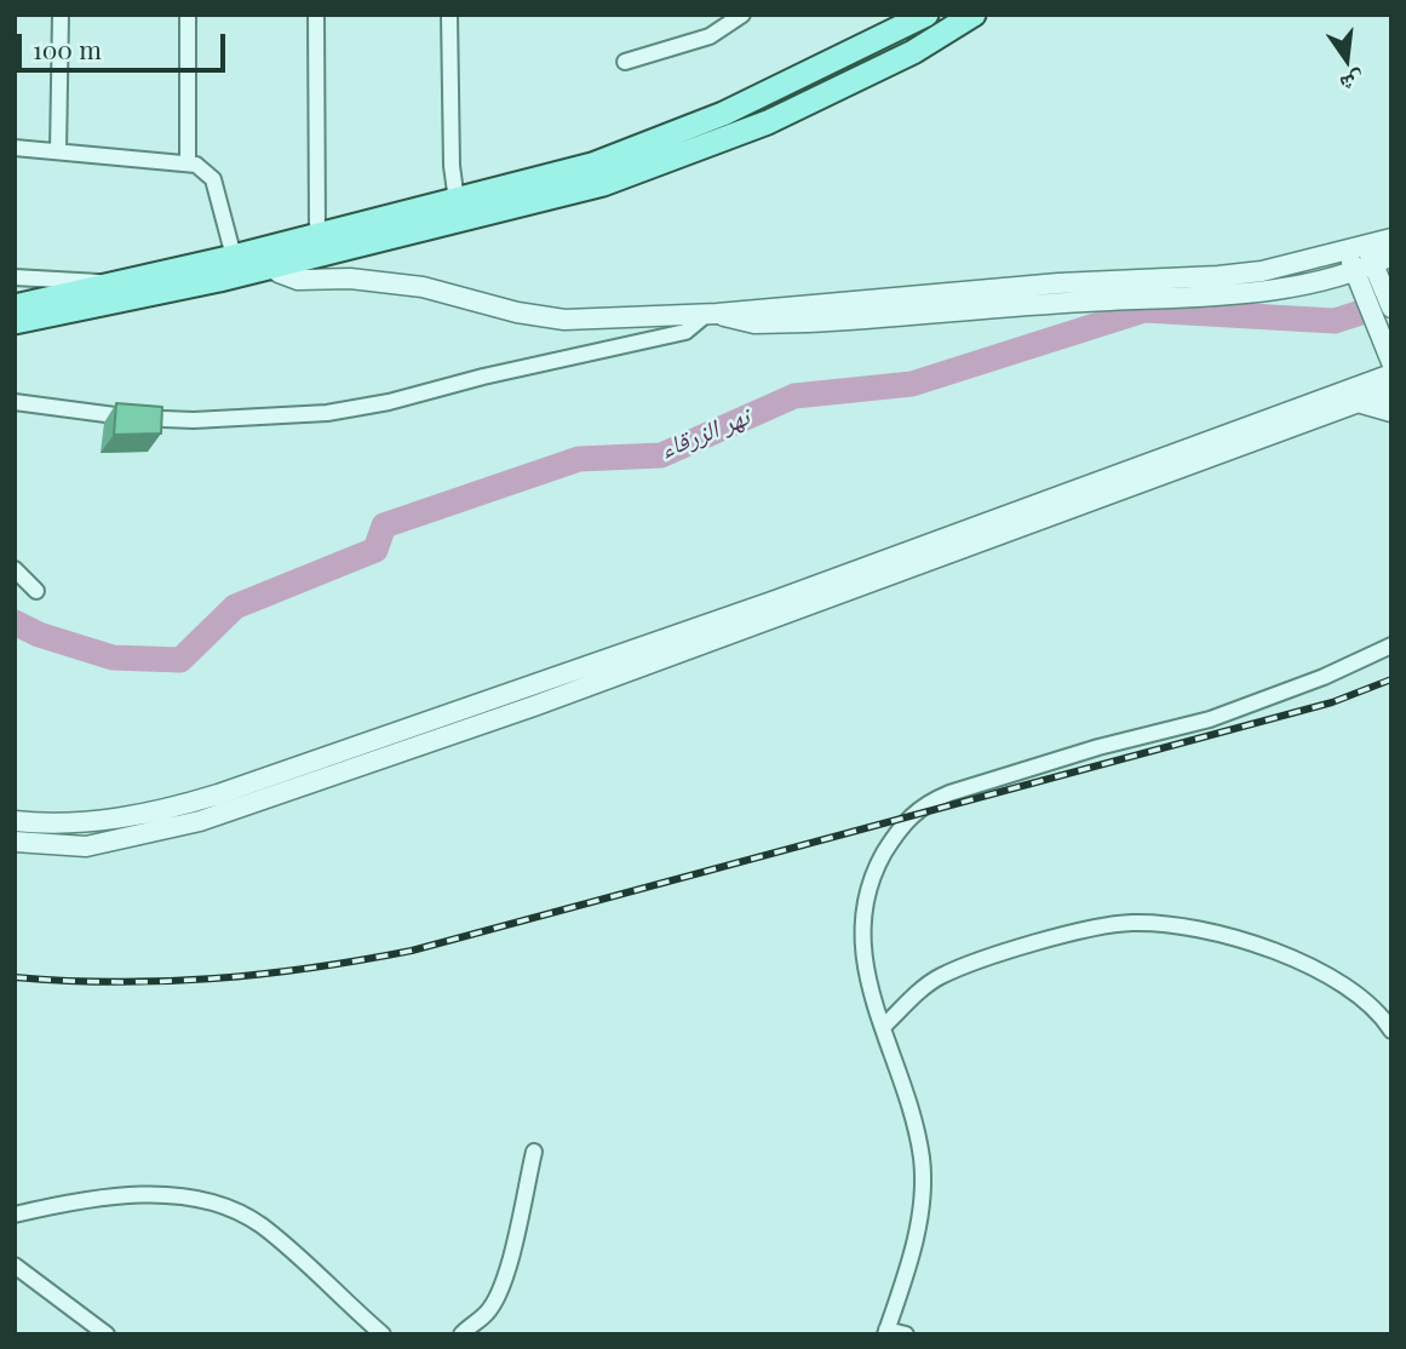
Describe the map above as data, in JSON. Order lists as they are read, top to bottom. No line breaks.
{"water":["نهر الزرقاء"],"scale_bar":"100 m","north":"bottom"}
